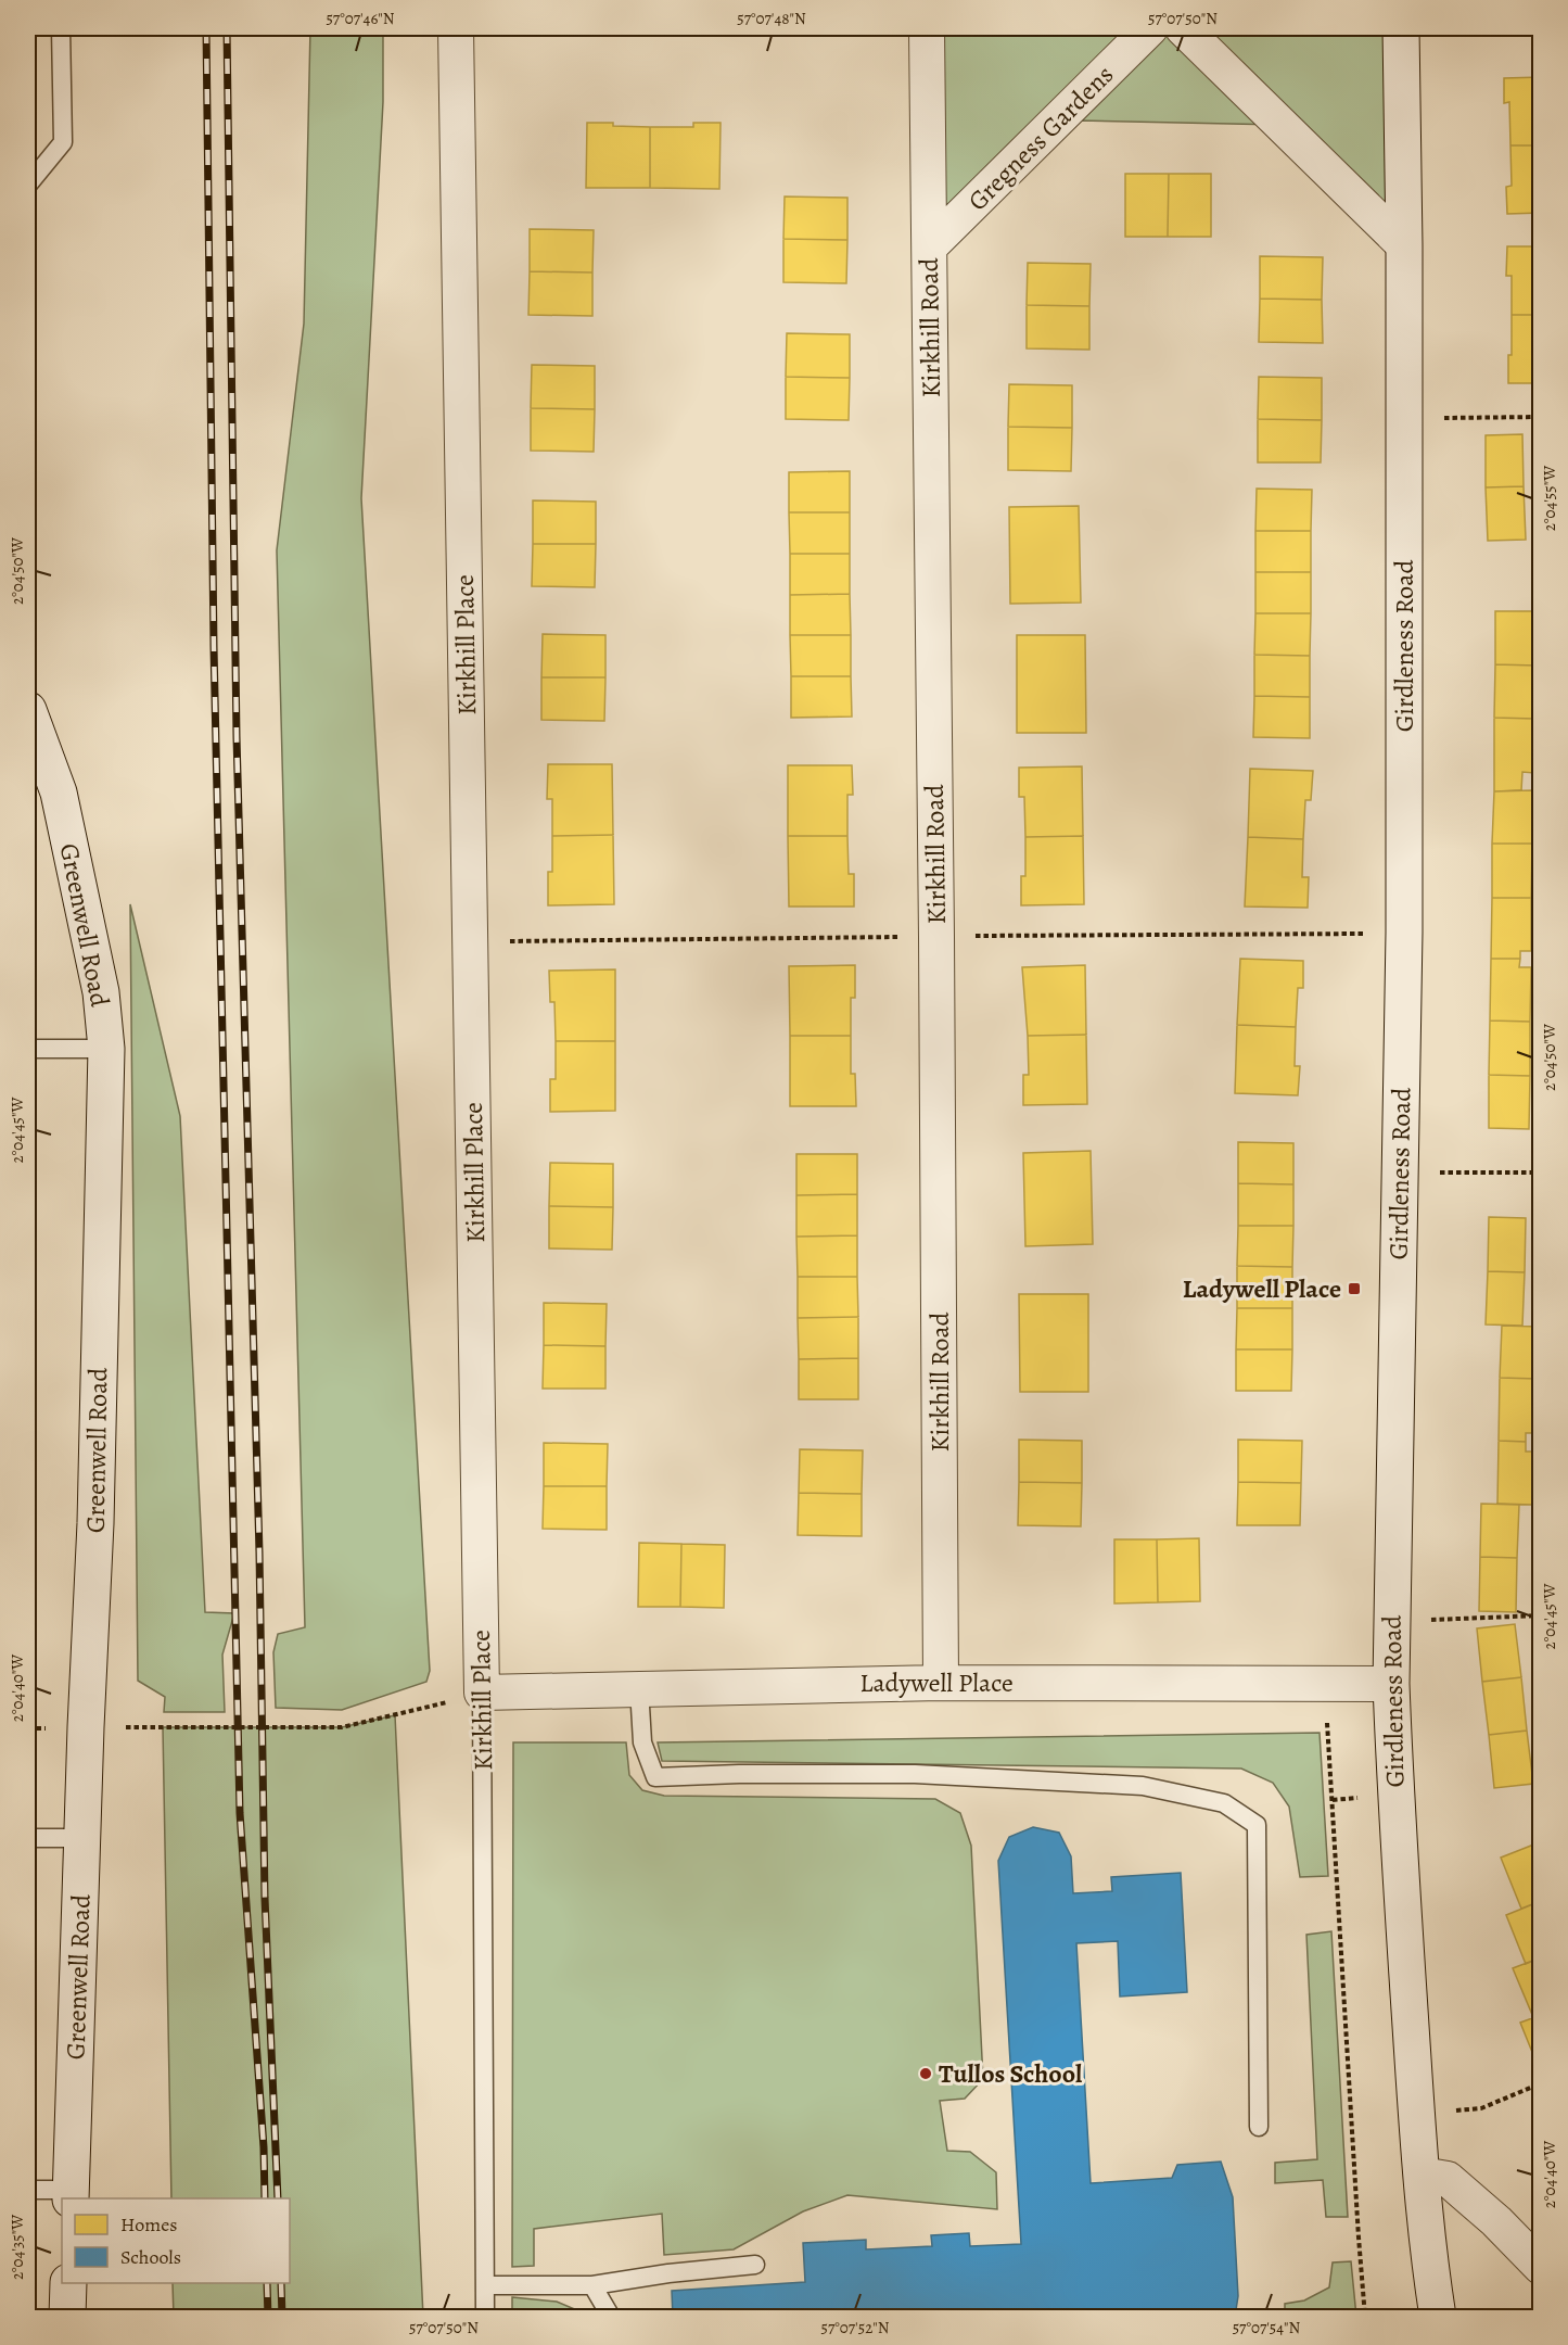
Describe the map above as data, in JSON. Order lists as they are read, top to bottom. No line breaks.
{"streets":{"street":["Gregness Gardens","Kirkhill Road","Kirkhill Place","Girdleness Road","Greenwell Road","Ladywell Place"]},"crossings":[["Gregness Gardens","Kirkhill Road"],["Kirkhill Road","Ladywell Place"],["Kirkhill Place","Ladywell Place"],["Girdleness Road","Ladywell Place"]],"places":{"transit":["Ladywell Place"],"other":["Tullos School"]},"legend":["Homes","Schools"],"coordinates":["57°07'46\"N","57°07'48\"N","57°07'50\"N","2°04'55\"W","2°04'50\"W","2°04'45\"W","2°04'40\"W","2°04'35\"W","57°07'52\"N","57°07'54\"N"]}
